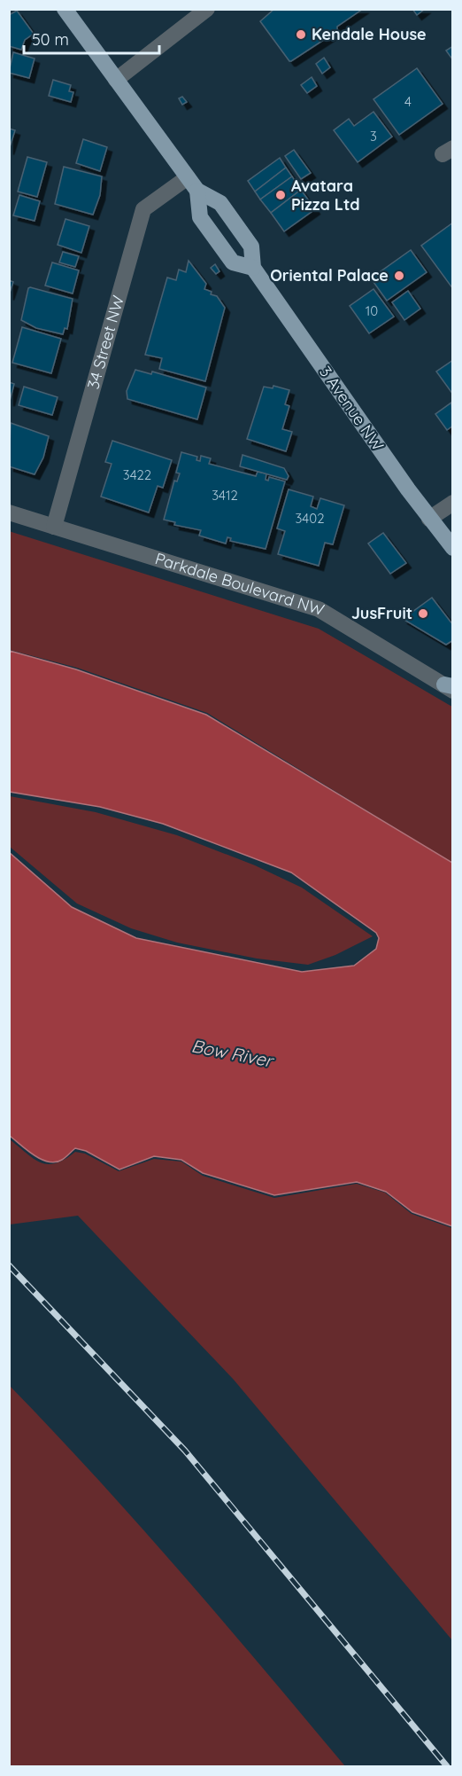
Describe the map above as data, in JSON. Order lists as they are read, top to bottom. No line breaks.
{"streets":{"main road":["3 Avenue NW"],"street":["34 Street NW","Parkdale Boulevard NW"]},"crossings":[["34 Street NW","3 Avenue NW"],["34 Street NW","Parkdale Boulevard NW"]],"water":["Bow River"],"places":["Kendale House","Avatara Pizza Ltd","Oriental Palace","JusFruit"],"house_numbers":["4","3","10","3422","3412","3402"],"scale_bar":"50 m"}
